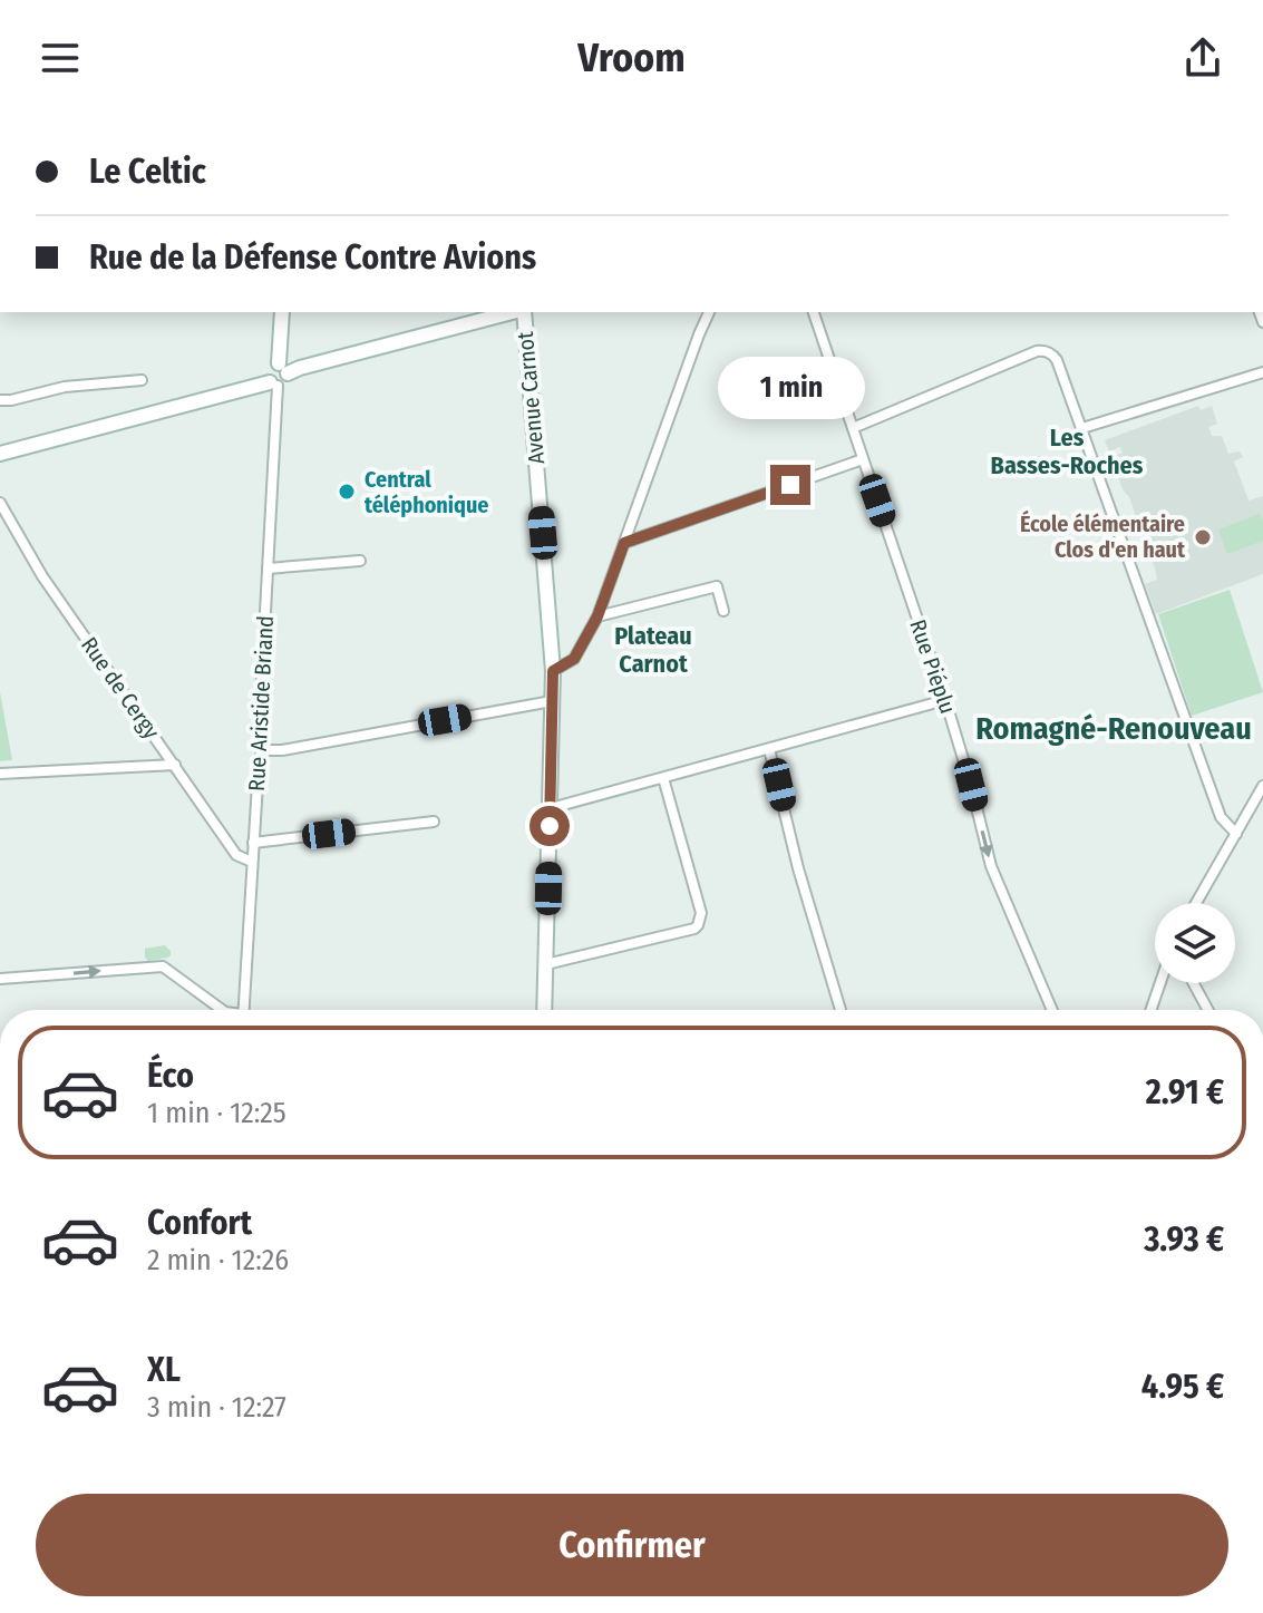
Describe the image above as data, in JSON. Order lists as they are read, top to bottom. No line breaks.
{"streets":{"main road":["Avenue Carnot"],"street":["Rue Piéplu","Rue de Cergy","Rue Aristide Briand"]},"crossings":[["Rue de Cergy","Rue Aristide Briand"]],"one_way":["Rue Piéplu"],"districts":["Les Basses-Roches","Plateau Carnot","Romagné-Renouveau"],"places":["Central téléphonique","École élémentaire Clos d'en haut"],"page":{"header":"Vroom","banner":["Le Celtic","Rue de la Défense Contre Avions"],"bubble":"1 min","list":[{"name":"Éco","note":"1 min · 12:25","value":"2.91 €"},{"name":"Confort","note":"2 min · 12:26","value":"3.93 €"},{"name":"XL","note":"3 min · 12:27","value":"4.95 €"}],"buttons":"Confirmer"}}
